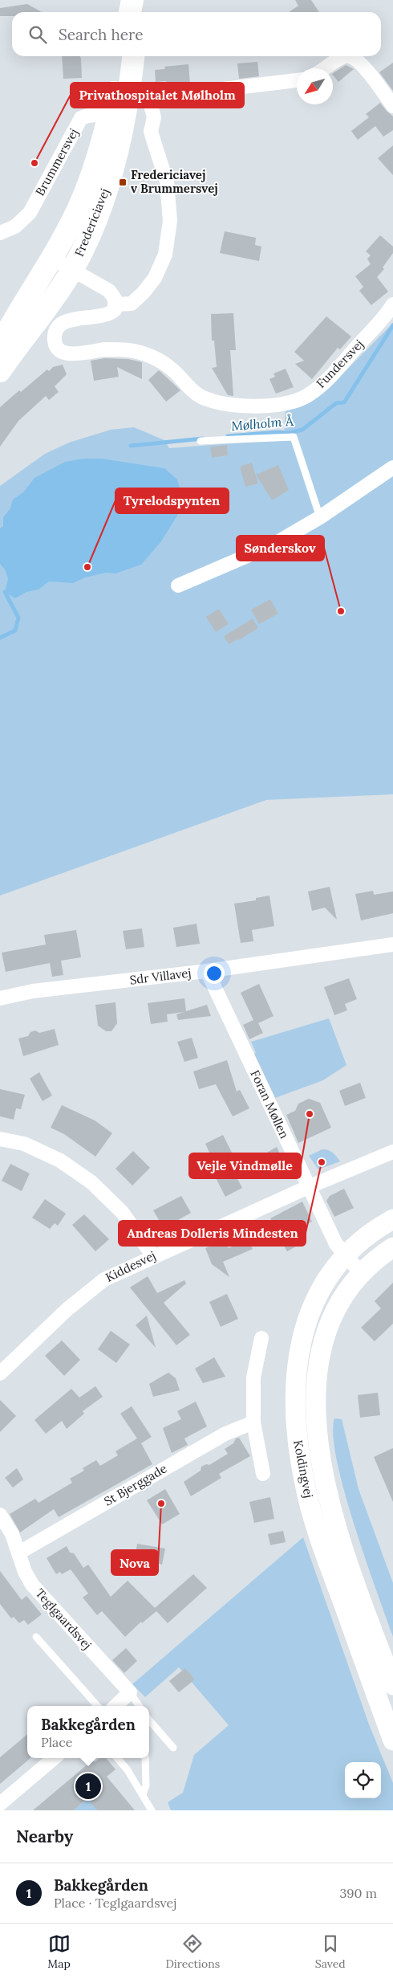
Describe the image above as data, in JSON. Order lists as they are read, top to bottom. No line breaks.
{"streets":{"main road":["Fredericiavej","Koldingvej"],"street":["Brummersvej","Fundersvej","Sdr Villavej","Foran Møllen","Kiddesvej","St Bjerggade","Teglgaardsvej"]},"crossings":[["Brummersvej","Fredericiavej"],["Sdr Villavej","Foran Møllen"],["Foran Møllen","Kiddesvej"],["Foran Møllen","Koldingvej"],["St Bjerggade","Teglgaardsvej"]],"water":["Mølholm Å"],"places":{"other":["Privathospitalet Mølholm","Tyrelodspynten","Sønderskov","Vejle Vindmølle","Andreas Dolleris Mindesten","Nova"],"transit":["Fredericiavej v Brummersvej"]},"north":"bottom left","page":{"search":"Search here","popup":["Bakkegården","Place"],"pins":"1","heading":"Nearby","list":[{"mark":"1","name":"Bakkegården","note":"Place · Teglgaardsvej","value":"390 m"}],"nav":["Map","Directions","Saved"]}}
